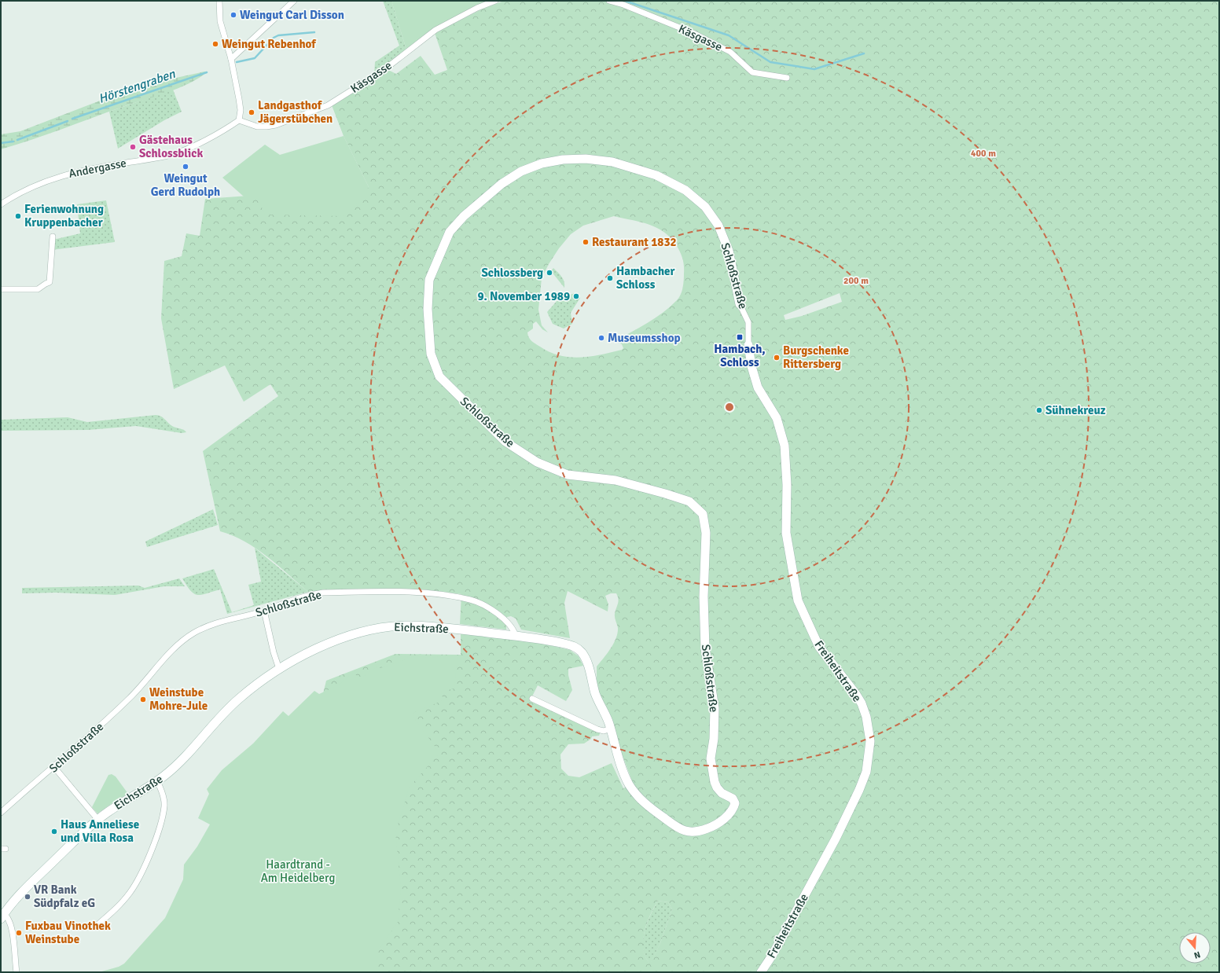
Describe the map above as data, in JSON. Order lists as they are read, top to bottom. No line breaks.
{"streets":{"street":["Käsgasse","Andergasse","Schloßstraße","Eichstraße","Freiheitstraße"]},"crossings":[["Käsgasse","Andergasse"],["Schloßstraße","Eichstraße"],["Schloßstraße","Freiheitstraße"]],"water":["Hörstengraben"],"parks":["Haardtrand - Am Heidelberg"],"places":{"other":["Weingut Carl Disson","Weingut Rebenhof","Landgasthof Jägerstübchen","Gästehaus Schlossblick","Weingut Gerd Rudolph","Ferienwohnung Kruppenbacher","Restaurant 1832","Schlossberg","Hambacher Schloss","9. November 1989","Museumsshop","Burgschenke Rittersberg","Sühnekreuz","Weinstube Mohre-Jule","Haus Anneliese und Villa Rosa","VR Bank Südpfalz eG","Fuxbau Vinothek Weinstube"],"transit":["Hambach, Schloss"]},"north":"bottom","rings":["400 m","200 m"]}
